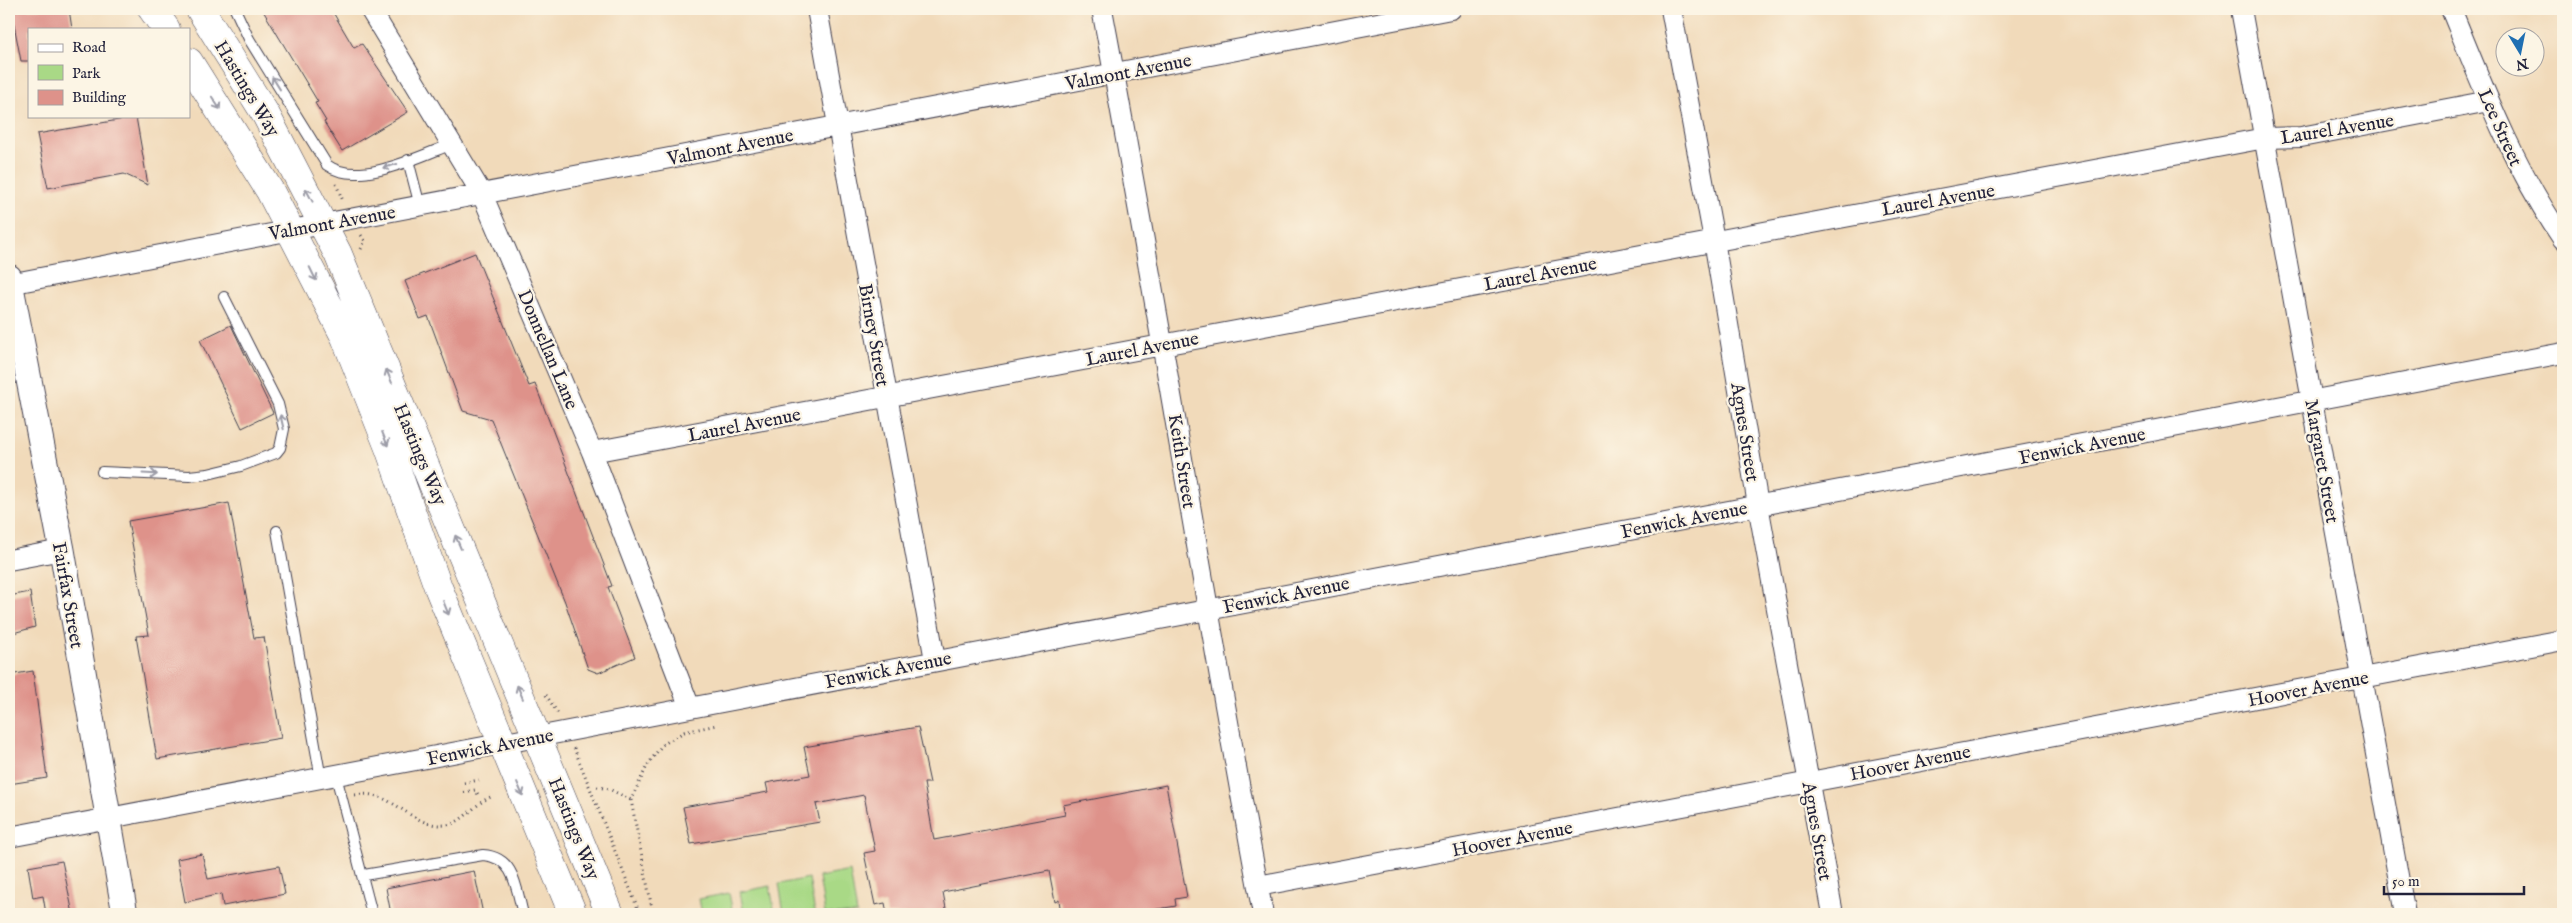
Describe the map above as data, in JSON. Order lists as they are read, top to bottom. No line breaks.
{"streets":{"main road":["Hastings Way"],"street":["Valmont Avenue","Lee Street","Laurel Avenue","Birney Street","Donnellan Lane","Agnes Street","Fenwick Avenue","Keith Street","Margaret Street","Fairfax Street","Hoover Avenue"]},"crossings":[["Valmont Avenue","Hastings Way"],["Valmont Avenue","Birney Street"],["Valmont Avenue","Donnellan Lane"],["Valmont Avenue","Keith Street"],["Valmont Avenue","Fairfax Street"],["Hastings Way","Fenwick Avenue"],["Lee Street","Laurel Avenue"],["Laurel Avenue","Birney Street"],["Laurel Avenue","Donnellan Lane"],["Laurel Avenue","Agnes Street"],["Laurel Avenue","Keith Street"],["Laurel Avenue","Margaret Street"],["Birney Street","Fenwick Avenue"],["Donnellan Lane","Fenwick Avenue"],["Agnes Street","Fenwick Avenue"],["Agnes Street","Hoover Avenue"],["Fenwick Avenue","Keith Street"],["Fenwick Avenue","Margaret Street"],["Fenwick Avenue","Fairfax Street"],["Keith Street","Hoover Avenue"],["Margaret Street","Hoover Avenue"]],"legend":["Road","Park","Building"],"scale_bar":"50 m","north":"bottom"}
